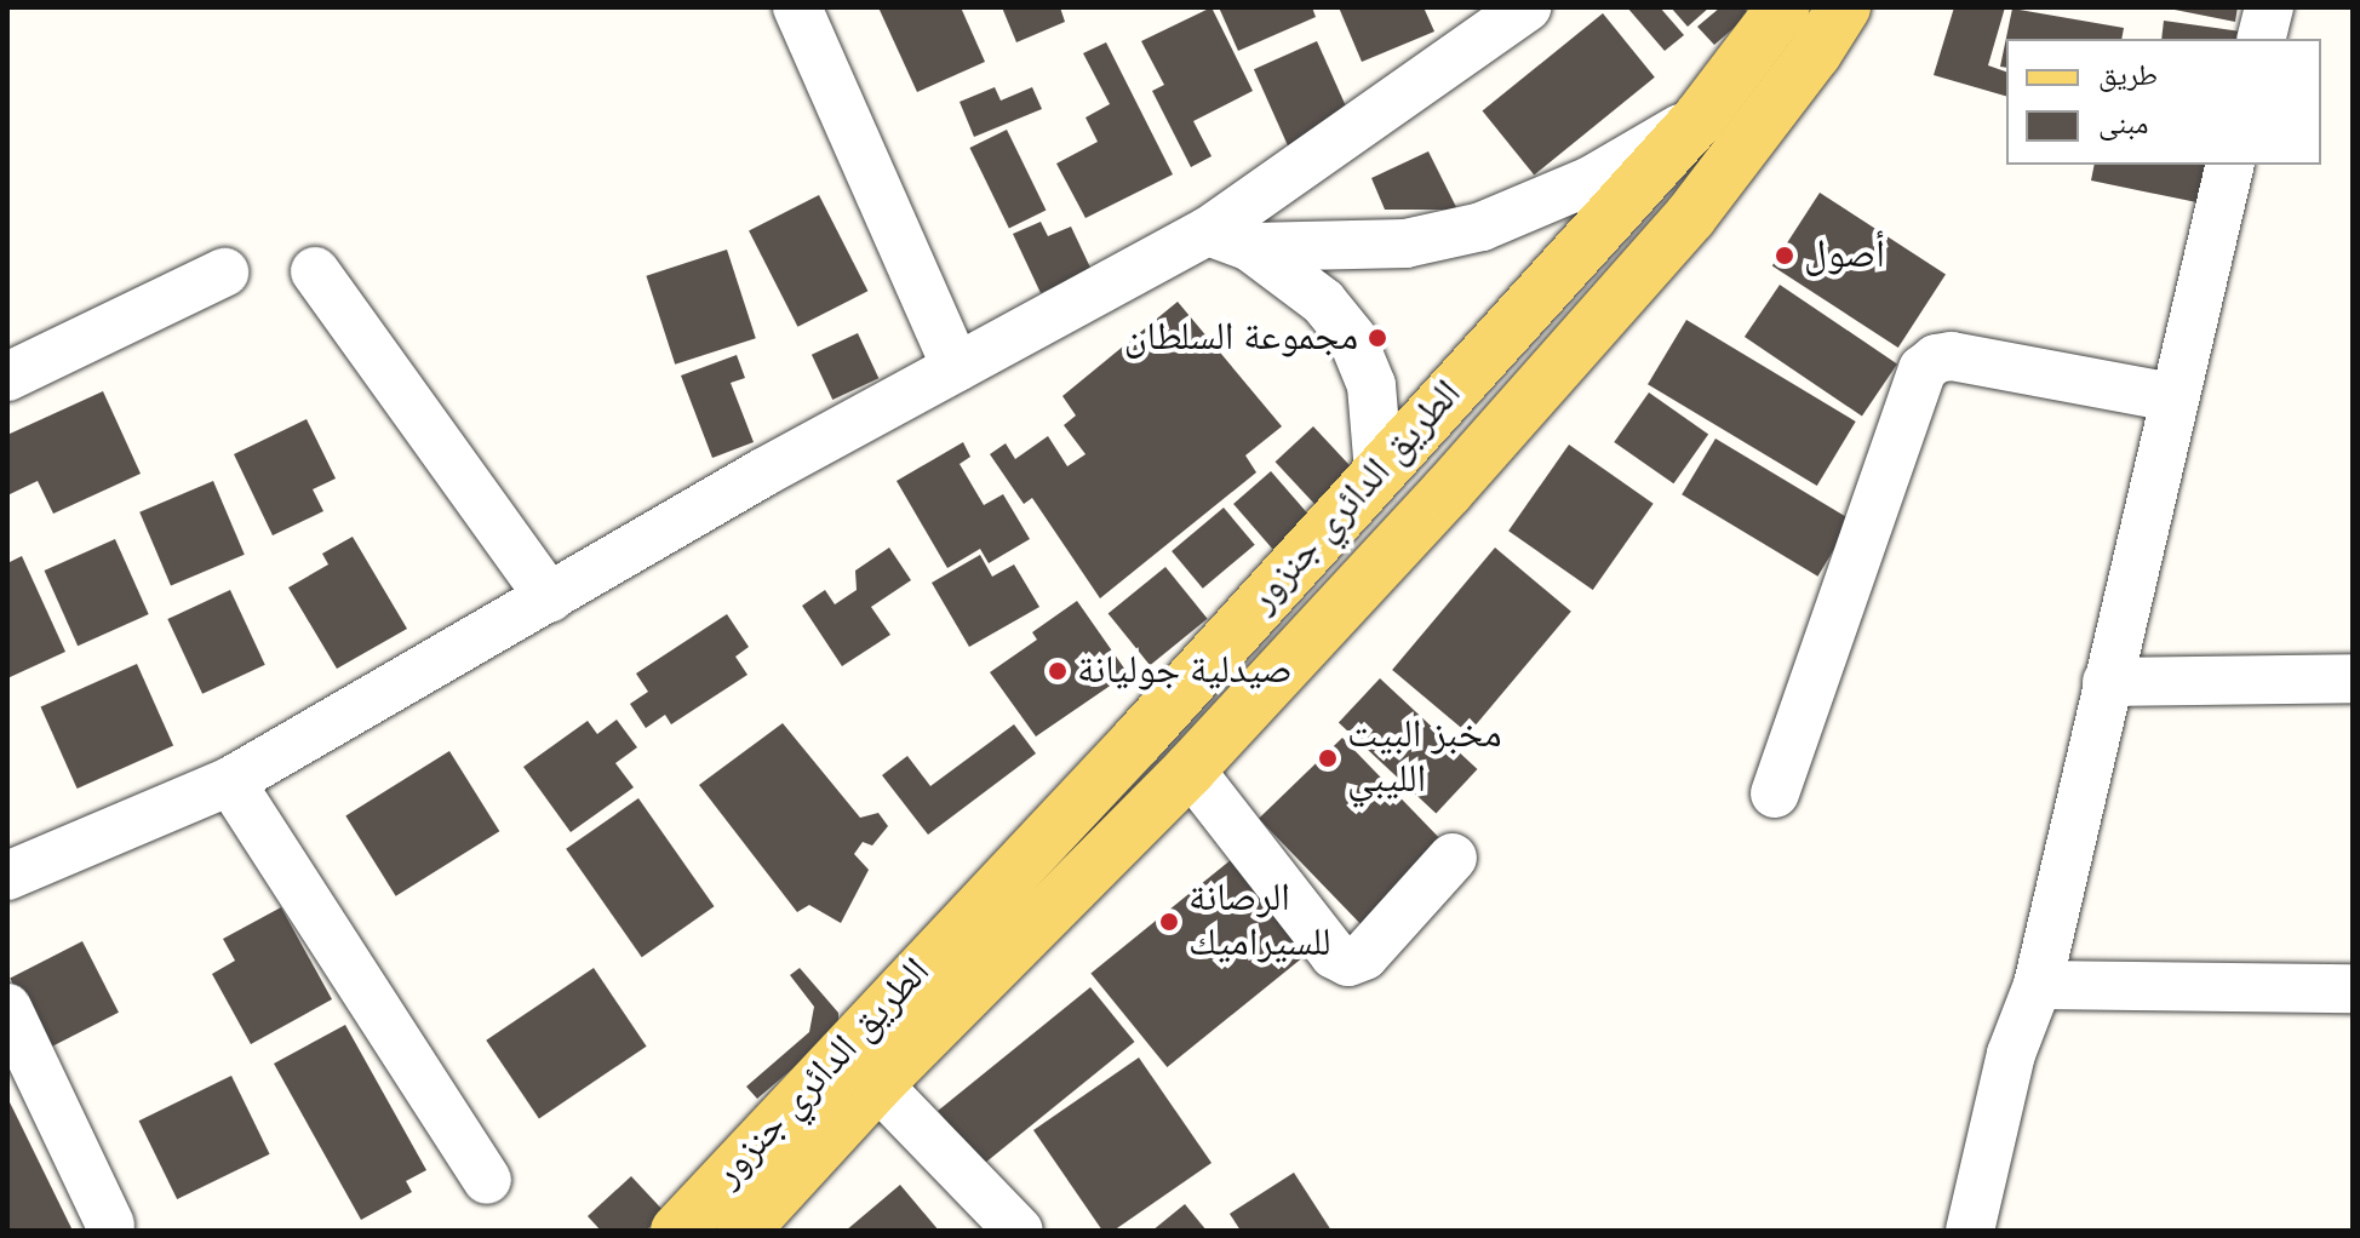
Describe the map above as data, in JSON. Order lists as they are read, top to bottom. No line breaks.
{"streets":{"main road":["الطريق الدائري جنزور"]},"places":["أصول","مجموعة السلطان","صيدلية جوليانة","مخبز البيت الليبي","الرصانة للسيراميك"],"legend":["طريق","مبنى"]}
